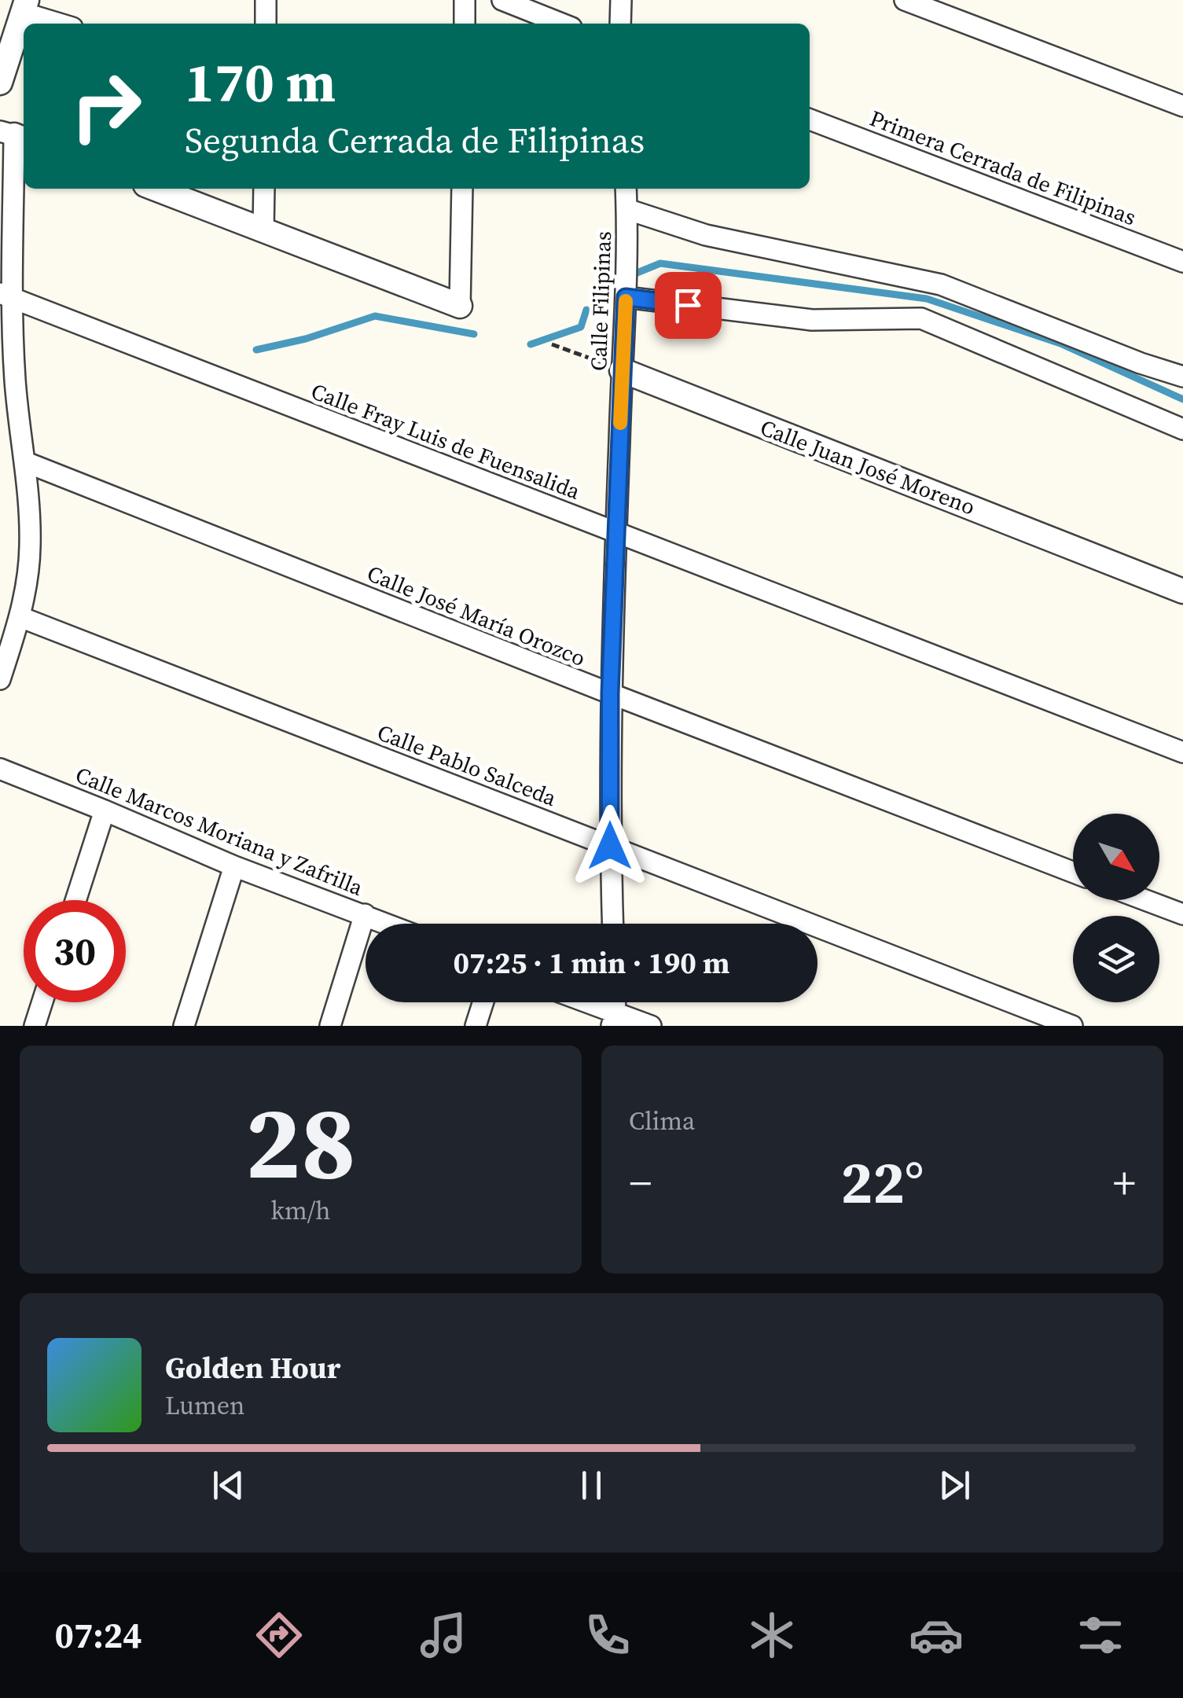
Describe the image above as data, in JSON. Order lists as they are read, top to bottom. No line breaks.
{"streets":{"street":["Primera Cerrada de Filipinas","Calle Filipinas","Calle Fray Luis de Fuensalida","Calle Juan José Moreno","Calle José María Orozco","Calle Pablo Salceda","Calle Marcos Moriana y Zafrilla"]},"crossings":[["Calle Filipinas","Calle Fray Luis de Fuensalida"],["Calle Filipinas","Calle Juan José Moreno"],["Calle Filipinas","Calle José María Orozco"],["Calle Filipinas","Calle Pablo Salceda"]],"north":"bottom right","page":{"turn":["170 m","Segunda Cerrada de Filipinas"],"limit":"30","trip":"07:25 · 1 min · 190 m","tile":[["28","km/h"],"Clima"],"heat":["−","22°","+"],"song":["Golden Hour","Lumen"],"tabs":"07:24"}}
